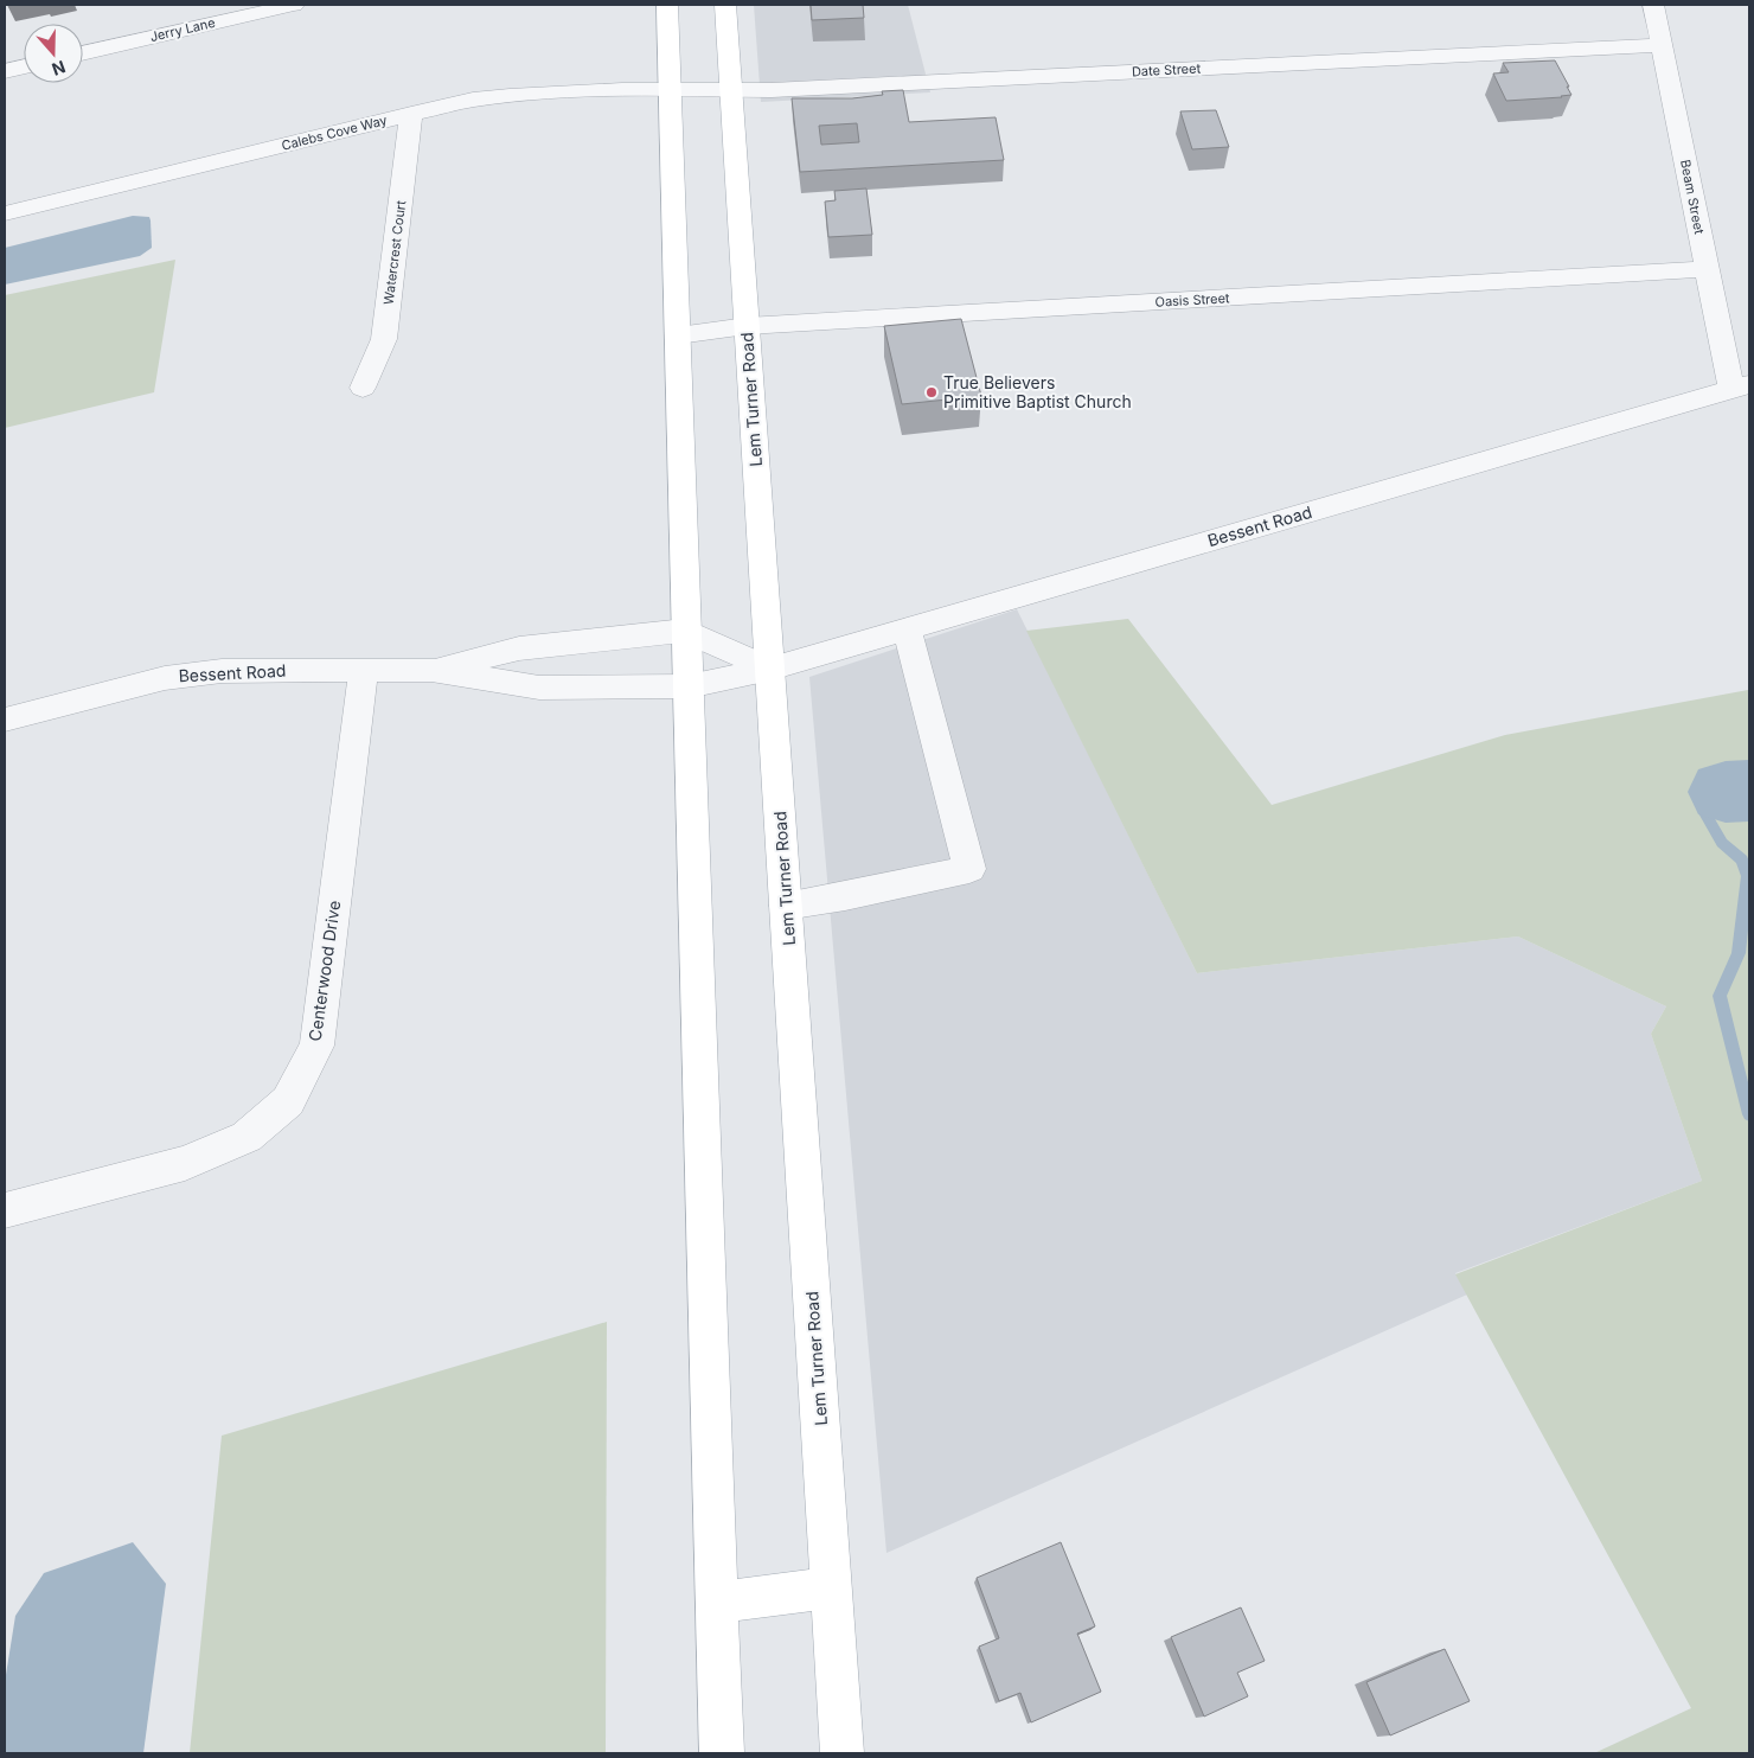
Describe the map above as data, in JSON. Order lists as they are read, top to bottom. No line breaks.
{"streets":{"main road":["Lem Turner Road"],"street":["Jerry Lane","Date Street","Calebs Cove Way","Beam Street","Watercrest Court","Oasis Street","Bessent Road","Centerwood Drive"]},"crossings":[["Date Street","Calebs Cove Way"],["Date Street","Beam Street"],["Date Street","Lem Turner Road"],["Calebs Cove Way","Watercrest Court"],["Beam Street","Oasis Street"],["Beam Street","Bessent Road"],["Oasis Street","Lem Turner Road"],["Lem Turner Road","Bessent Road"],["Bessent Road","Centerwood Drive"]],"places":["True Believers Primitive Baptist Church"],"north":"bottom"}
